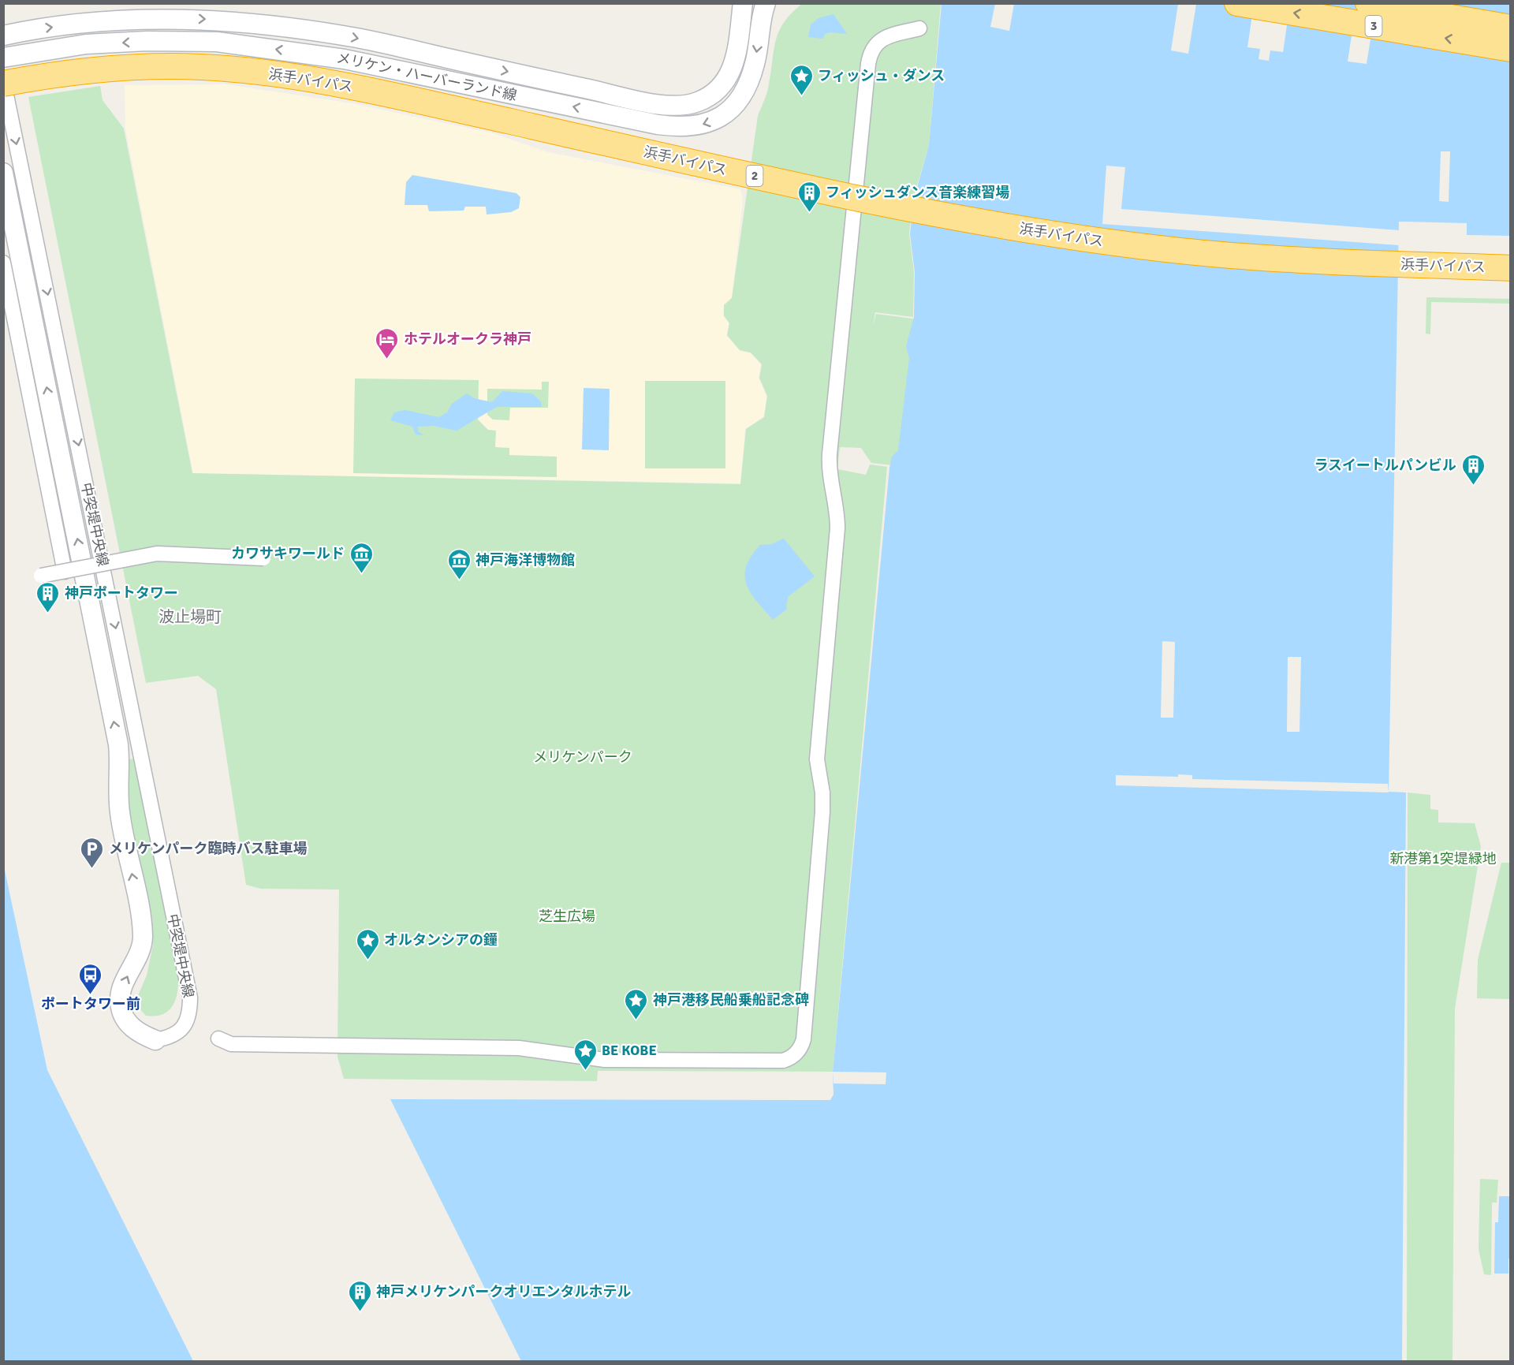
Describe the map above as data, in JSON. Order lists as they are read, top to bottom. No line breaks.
{"streets":{"highway":["3","浜手バイパス","2"],"street":["メリケン・ハーバーランド線","中突堤中央線"]},"districts":["波止場町"],"parks":["メリケンパーク","新港第1突堤緑地","芝生広場"],"places":{"place":["フィッシュ・ダンス","オルタンシアの鐘","神戸港移民船乗船記念碑","BE KOBE"],"building":["フィッシュダンス音楽練習場","ラスイートルパンビル","神戸ポートタワー","神戸メリケンパークオリエンタルホテル"],"hotel":["ホテルオークラ神戸"],"museum":["カワサキワールド","神戸海洋博物館"],"parking":["メリケンパーク臨時バス駐車場"],"bus stop":["ポートタワー前"]}}
